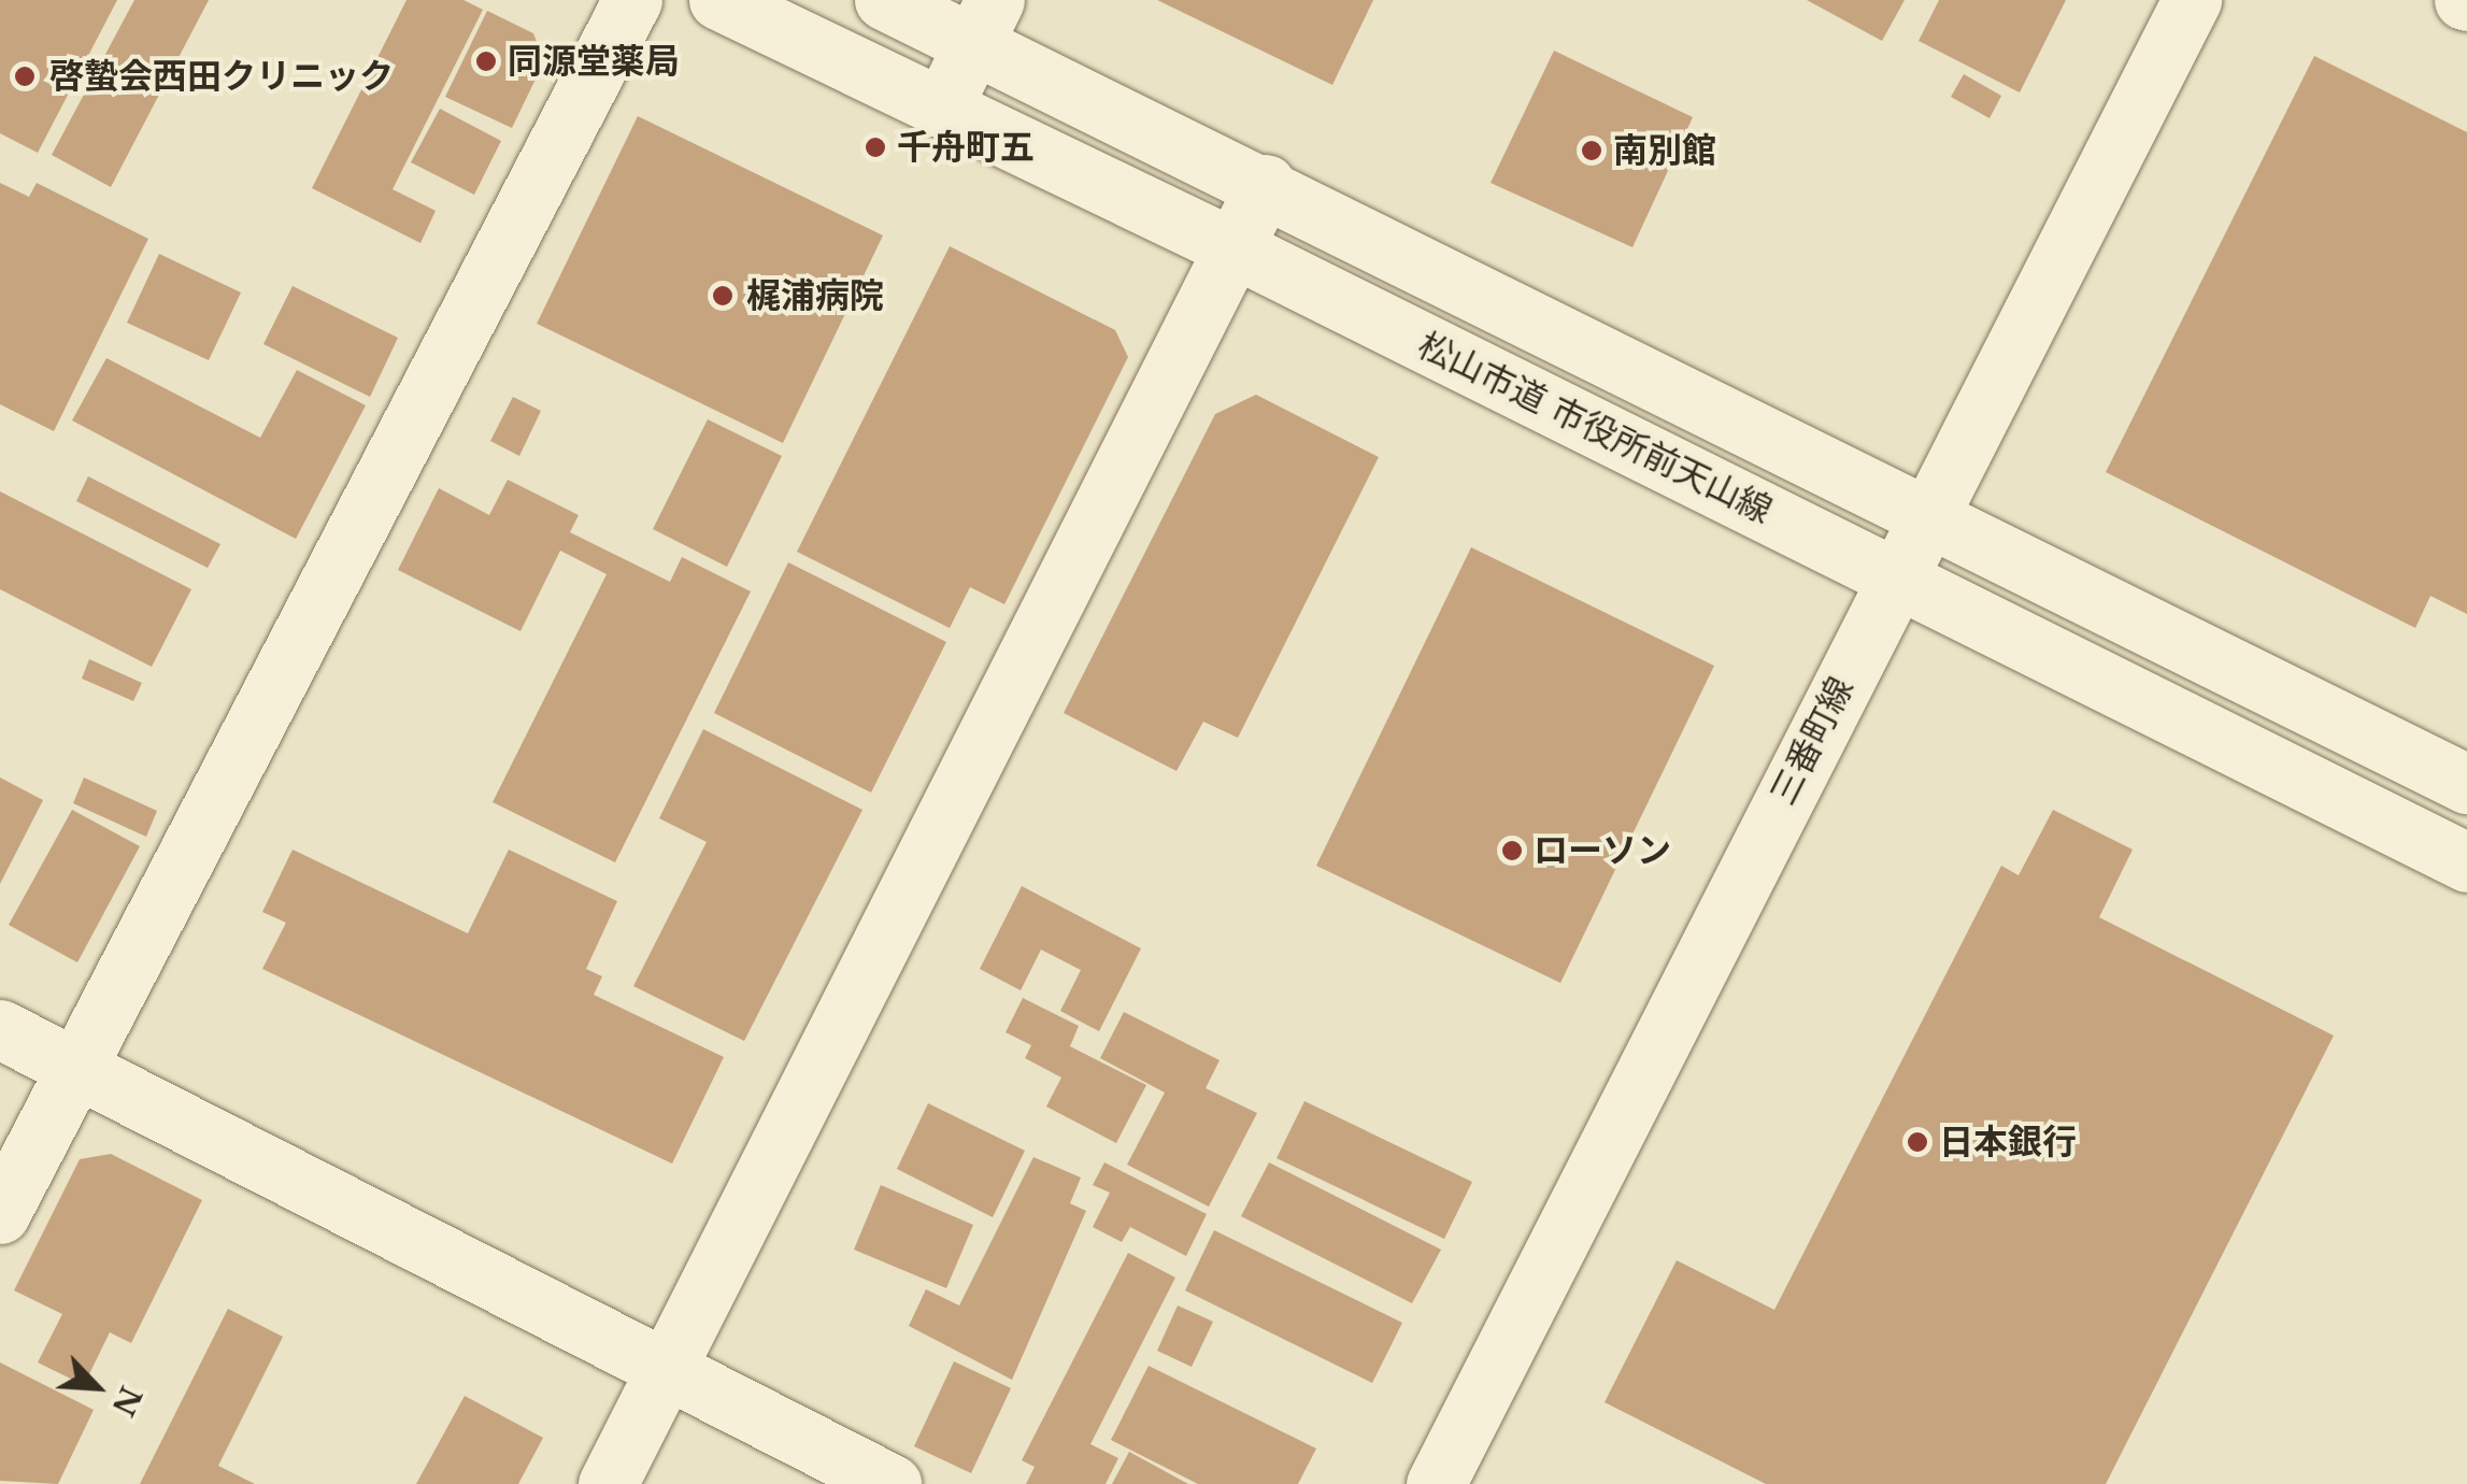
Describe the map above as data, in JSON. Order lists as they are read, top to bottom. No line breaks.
{"streets":{"street":["松山市道 市役所前天山線","三番町線"]},"crossings":[["松山市道 市役所前天山線","三番町線"]],"places":["同源堂薬局","啓蟄会西田クリニック","千舟町五","南別館","梶浦病院","ローソン","日本銀行"],"north":"bottom right"}
